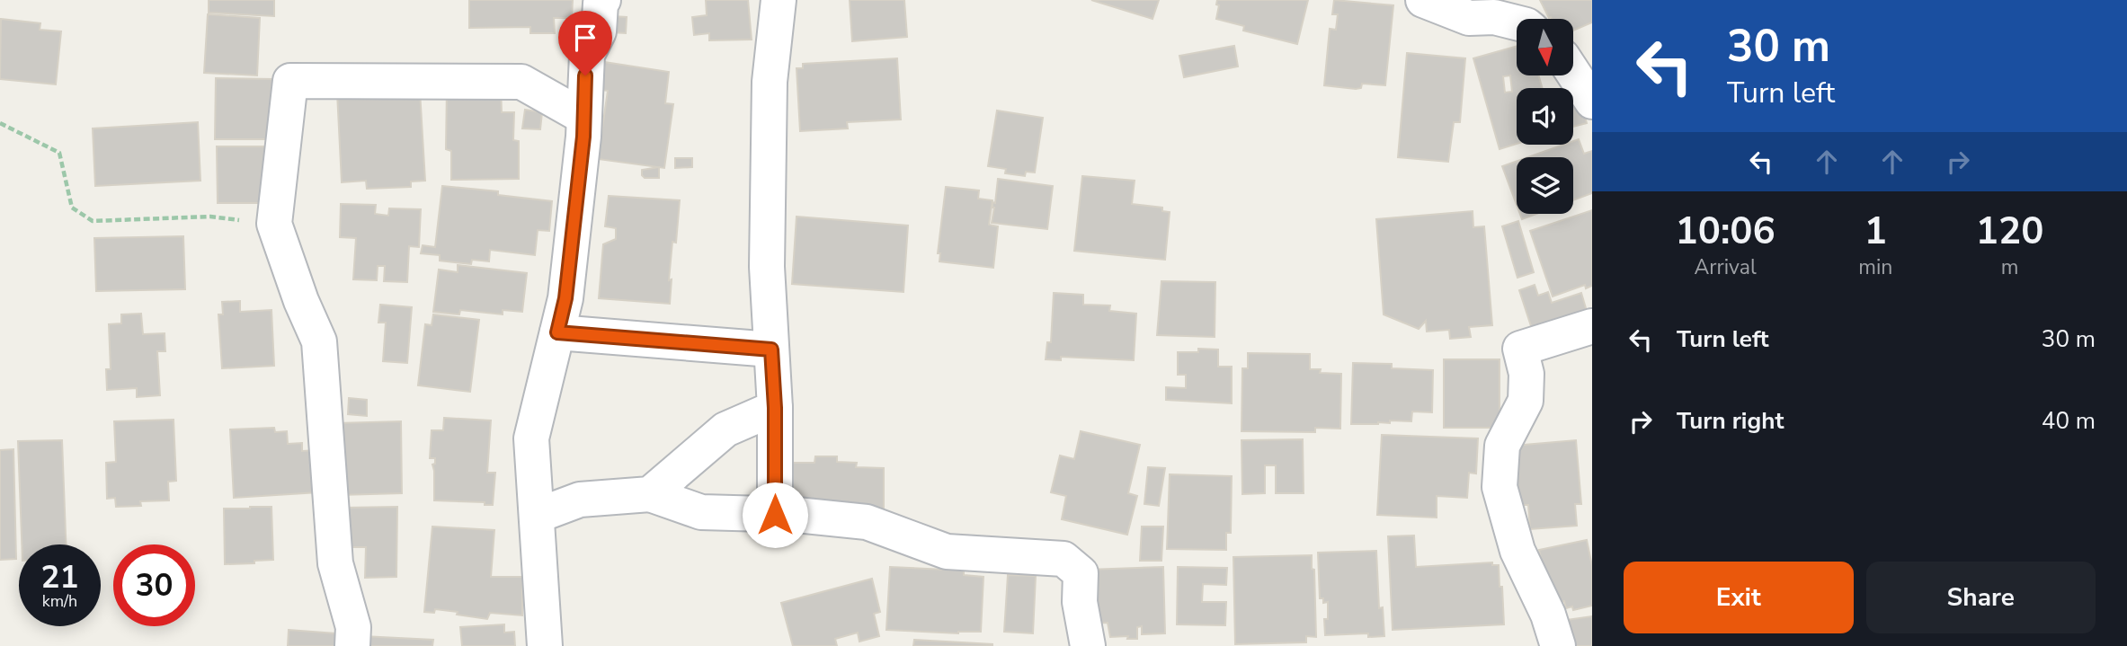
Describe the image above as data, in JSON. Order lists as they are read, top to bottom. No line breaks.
{"north":"bottom","page":{"turn":["30 m","Turn left"],"eta":["10:06","Arrival","1","min","120","m"],"list":[{"name":"Turn left","value":"30 m"},{"name":"Turn right","value":"40 m"}],"speed":"21 km/h","limit":"30","buttons":["Exit","Share"]}}
